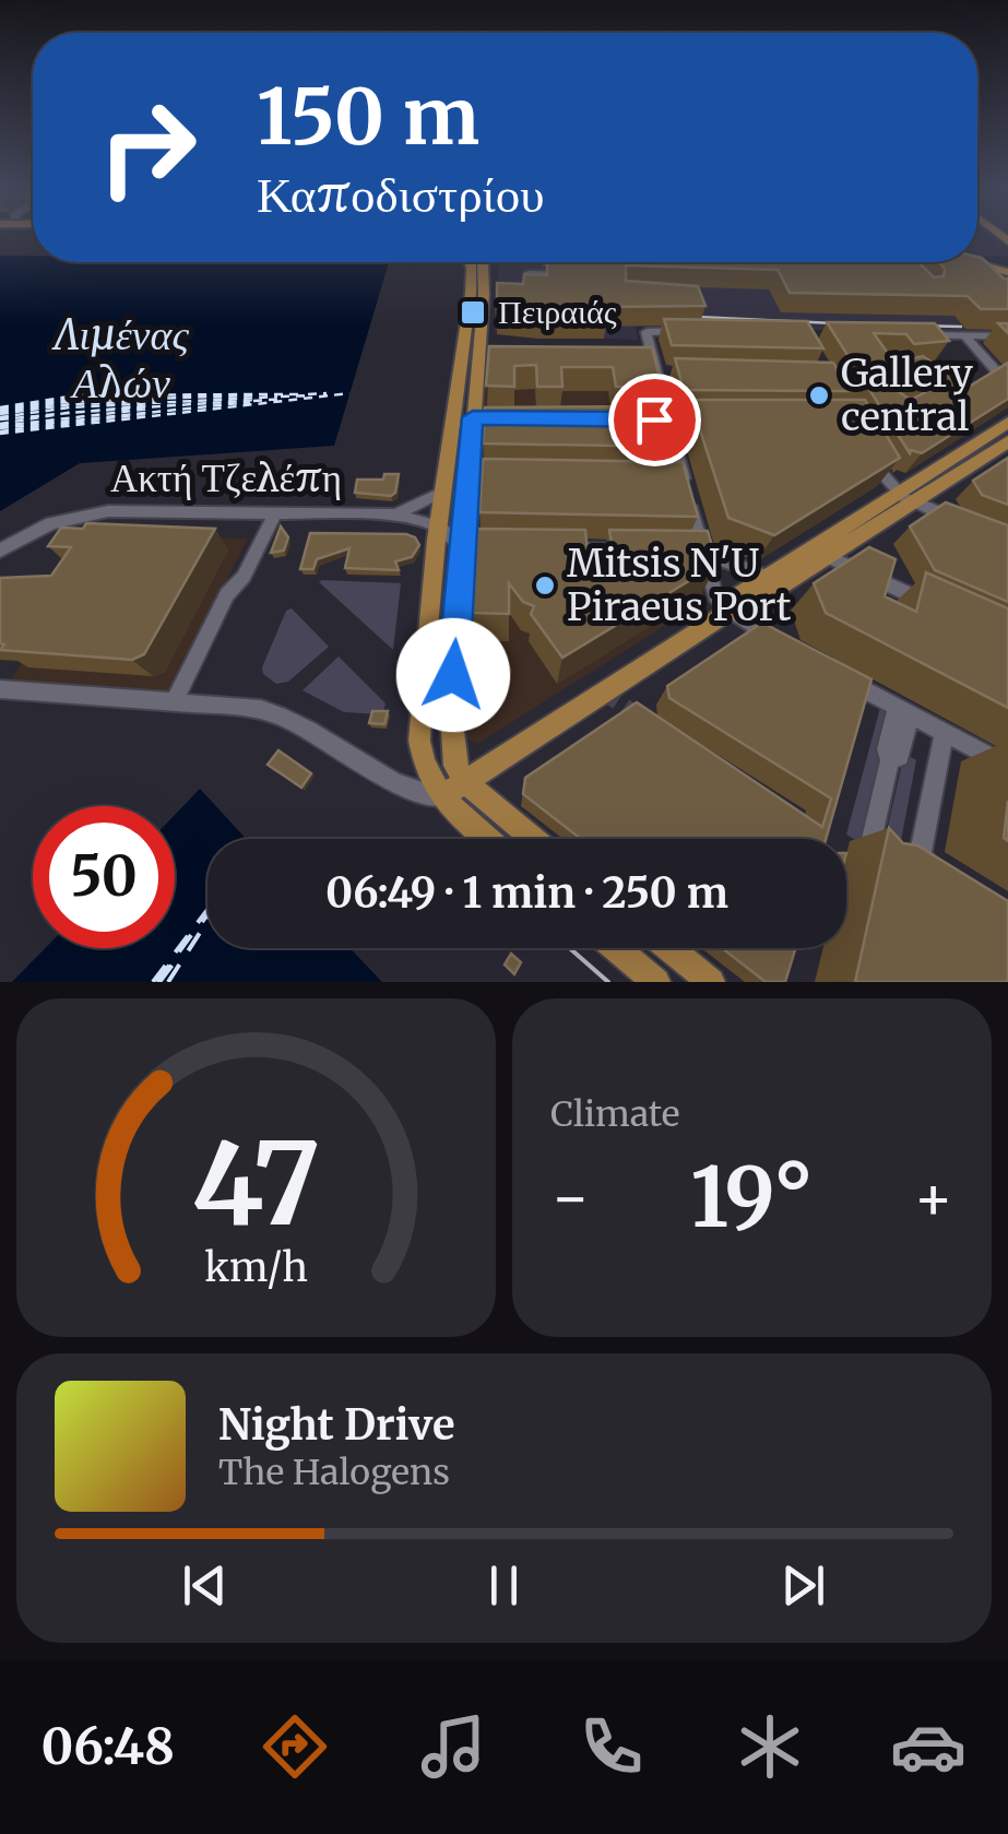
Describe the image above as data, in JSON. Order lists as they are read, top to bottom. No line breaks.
{"streets":{"street":["Ακτή Τζελέπη"]},"water":["Λιμένας Αλών"],"places":{"transit":["Πειραιάς"],"other":["Gallery central","Mitsis N'U Piraeus Port"]},"page":{"turn":["150 m","Καποδιστρίου"],"limit":"50","trip":"06:49 · 1 min · 250 m","tile":"Climate","heat":["−","19°","+"],"song":["Night Drive","The Halogens"],"tabs":"06:48","gauge":["47","km/h"]}}
